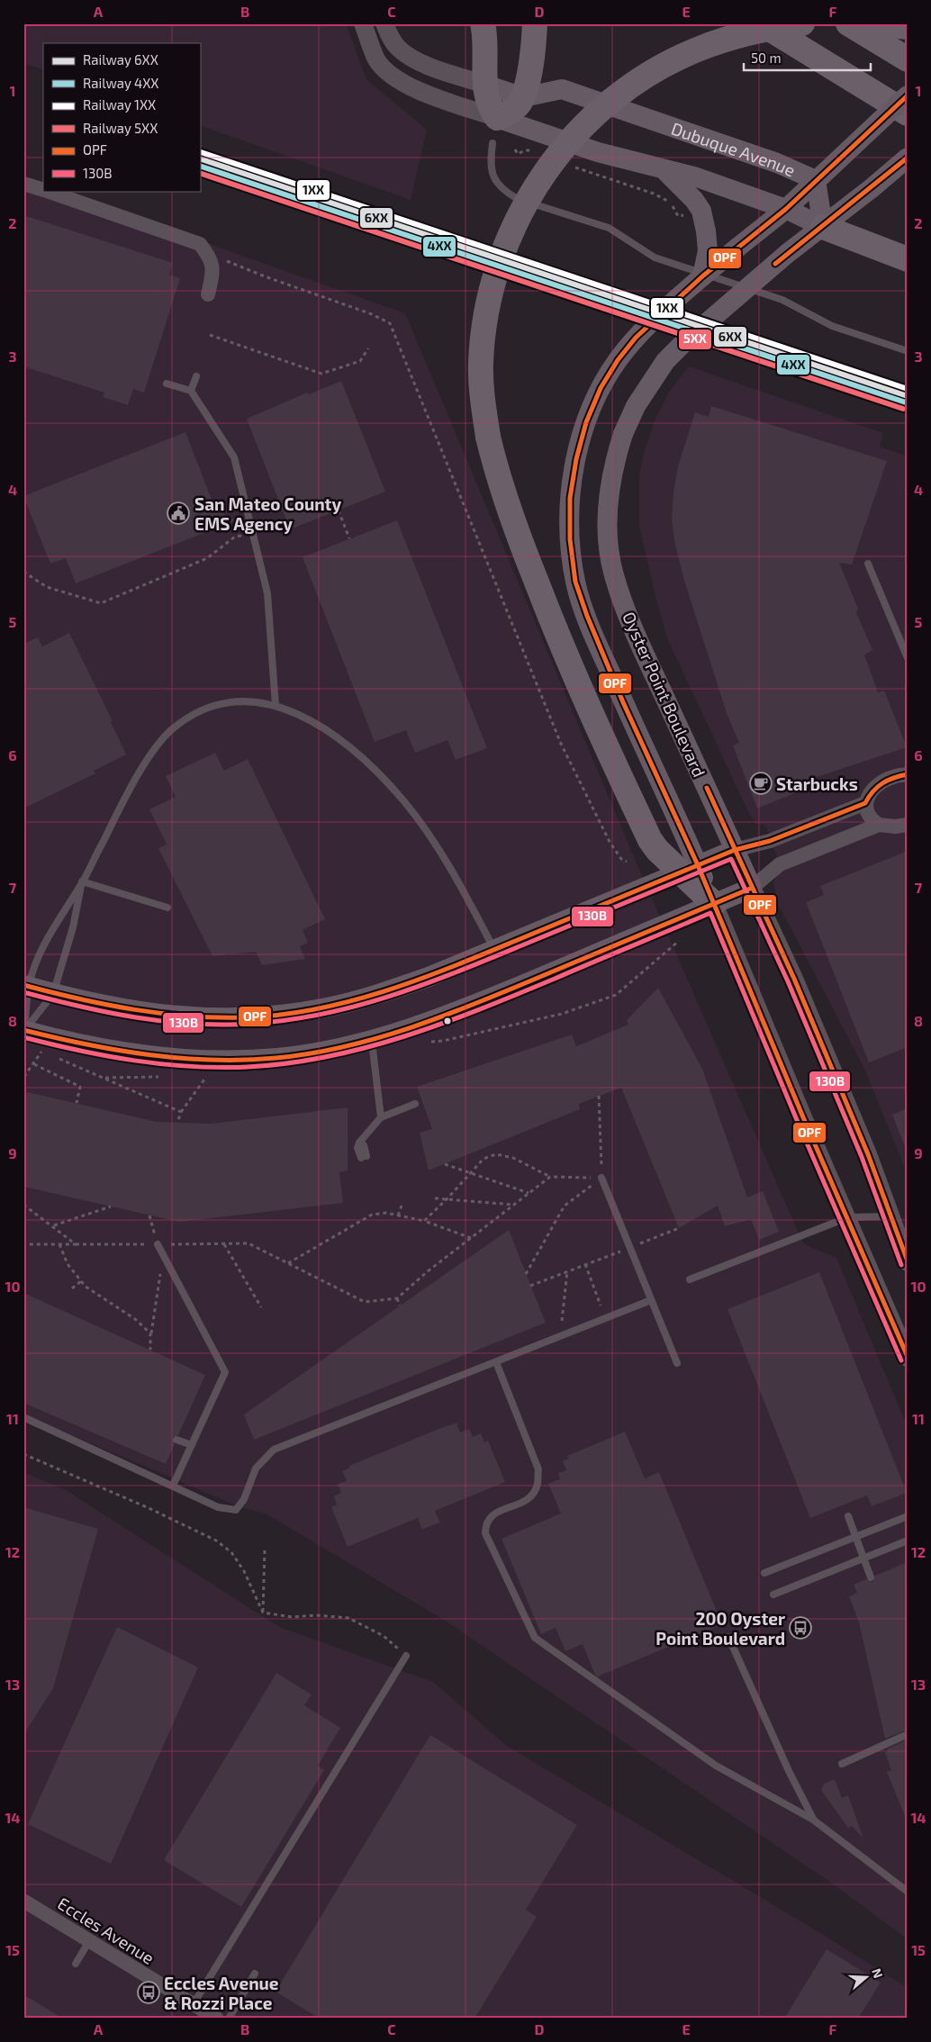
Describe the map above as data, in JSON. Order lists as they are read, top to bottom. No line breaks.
{"streets":{"main road":["Dubuque Avenue","Oyster Point Boulevard"],"street":["Eccles Avenue"]},"crossings":[["Dubuque Avenue","Oyster Point Boulevard"]],"places":{"public building":["San Mateo County EMS Agency"],"cafe":["Starbucks"],"bus stop":["200 Oyster Point Boulevard","Eccles Avenue & Rozzi Place"]},"lines":["transit line OPF","rail line 1XX","rail line 6XX","rail line 4XX","rail line 5XX","transit line 130B"],"legend":["Railway 6XX","Railway 4XX","Railway 1XX","Railway 5XX","OPF","130B"],"scale_bar":"50 m","north":"right","grid":{"columns":["A","B","C","D","E","F"],"rows":["1","2","3","4","5","6","7","8","9","10","11","12","13","14","15"]}}
